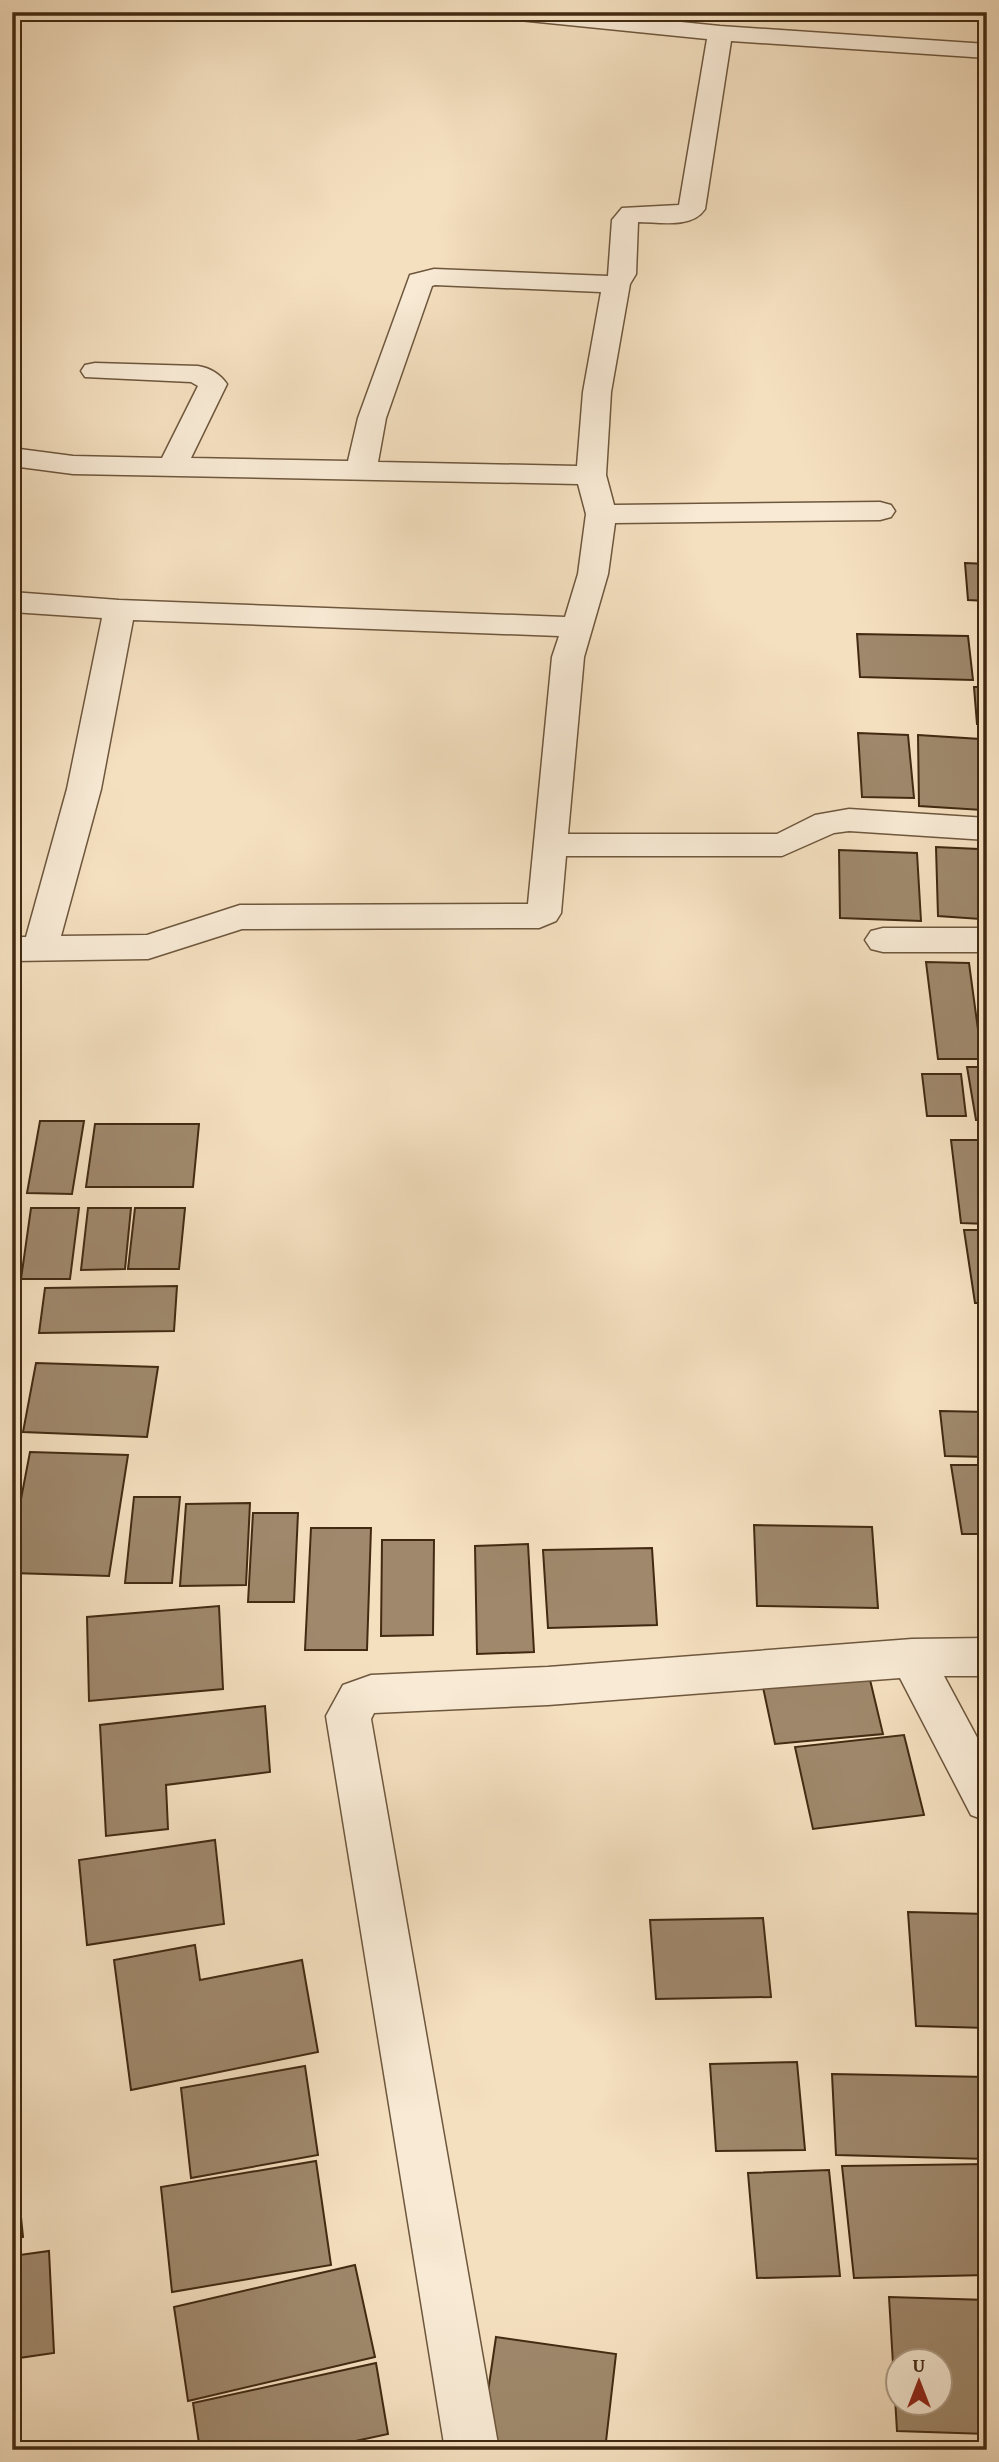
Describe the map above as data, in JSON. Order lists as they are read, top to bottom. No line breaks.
{"north":"top"}
